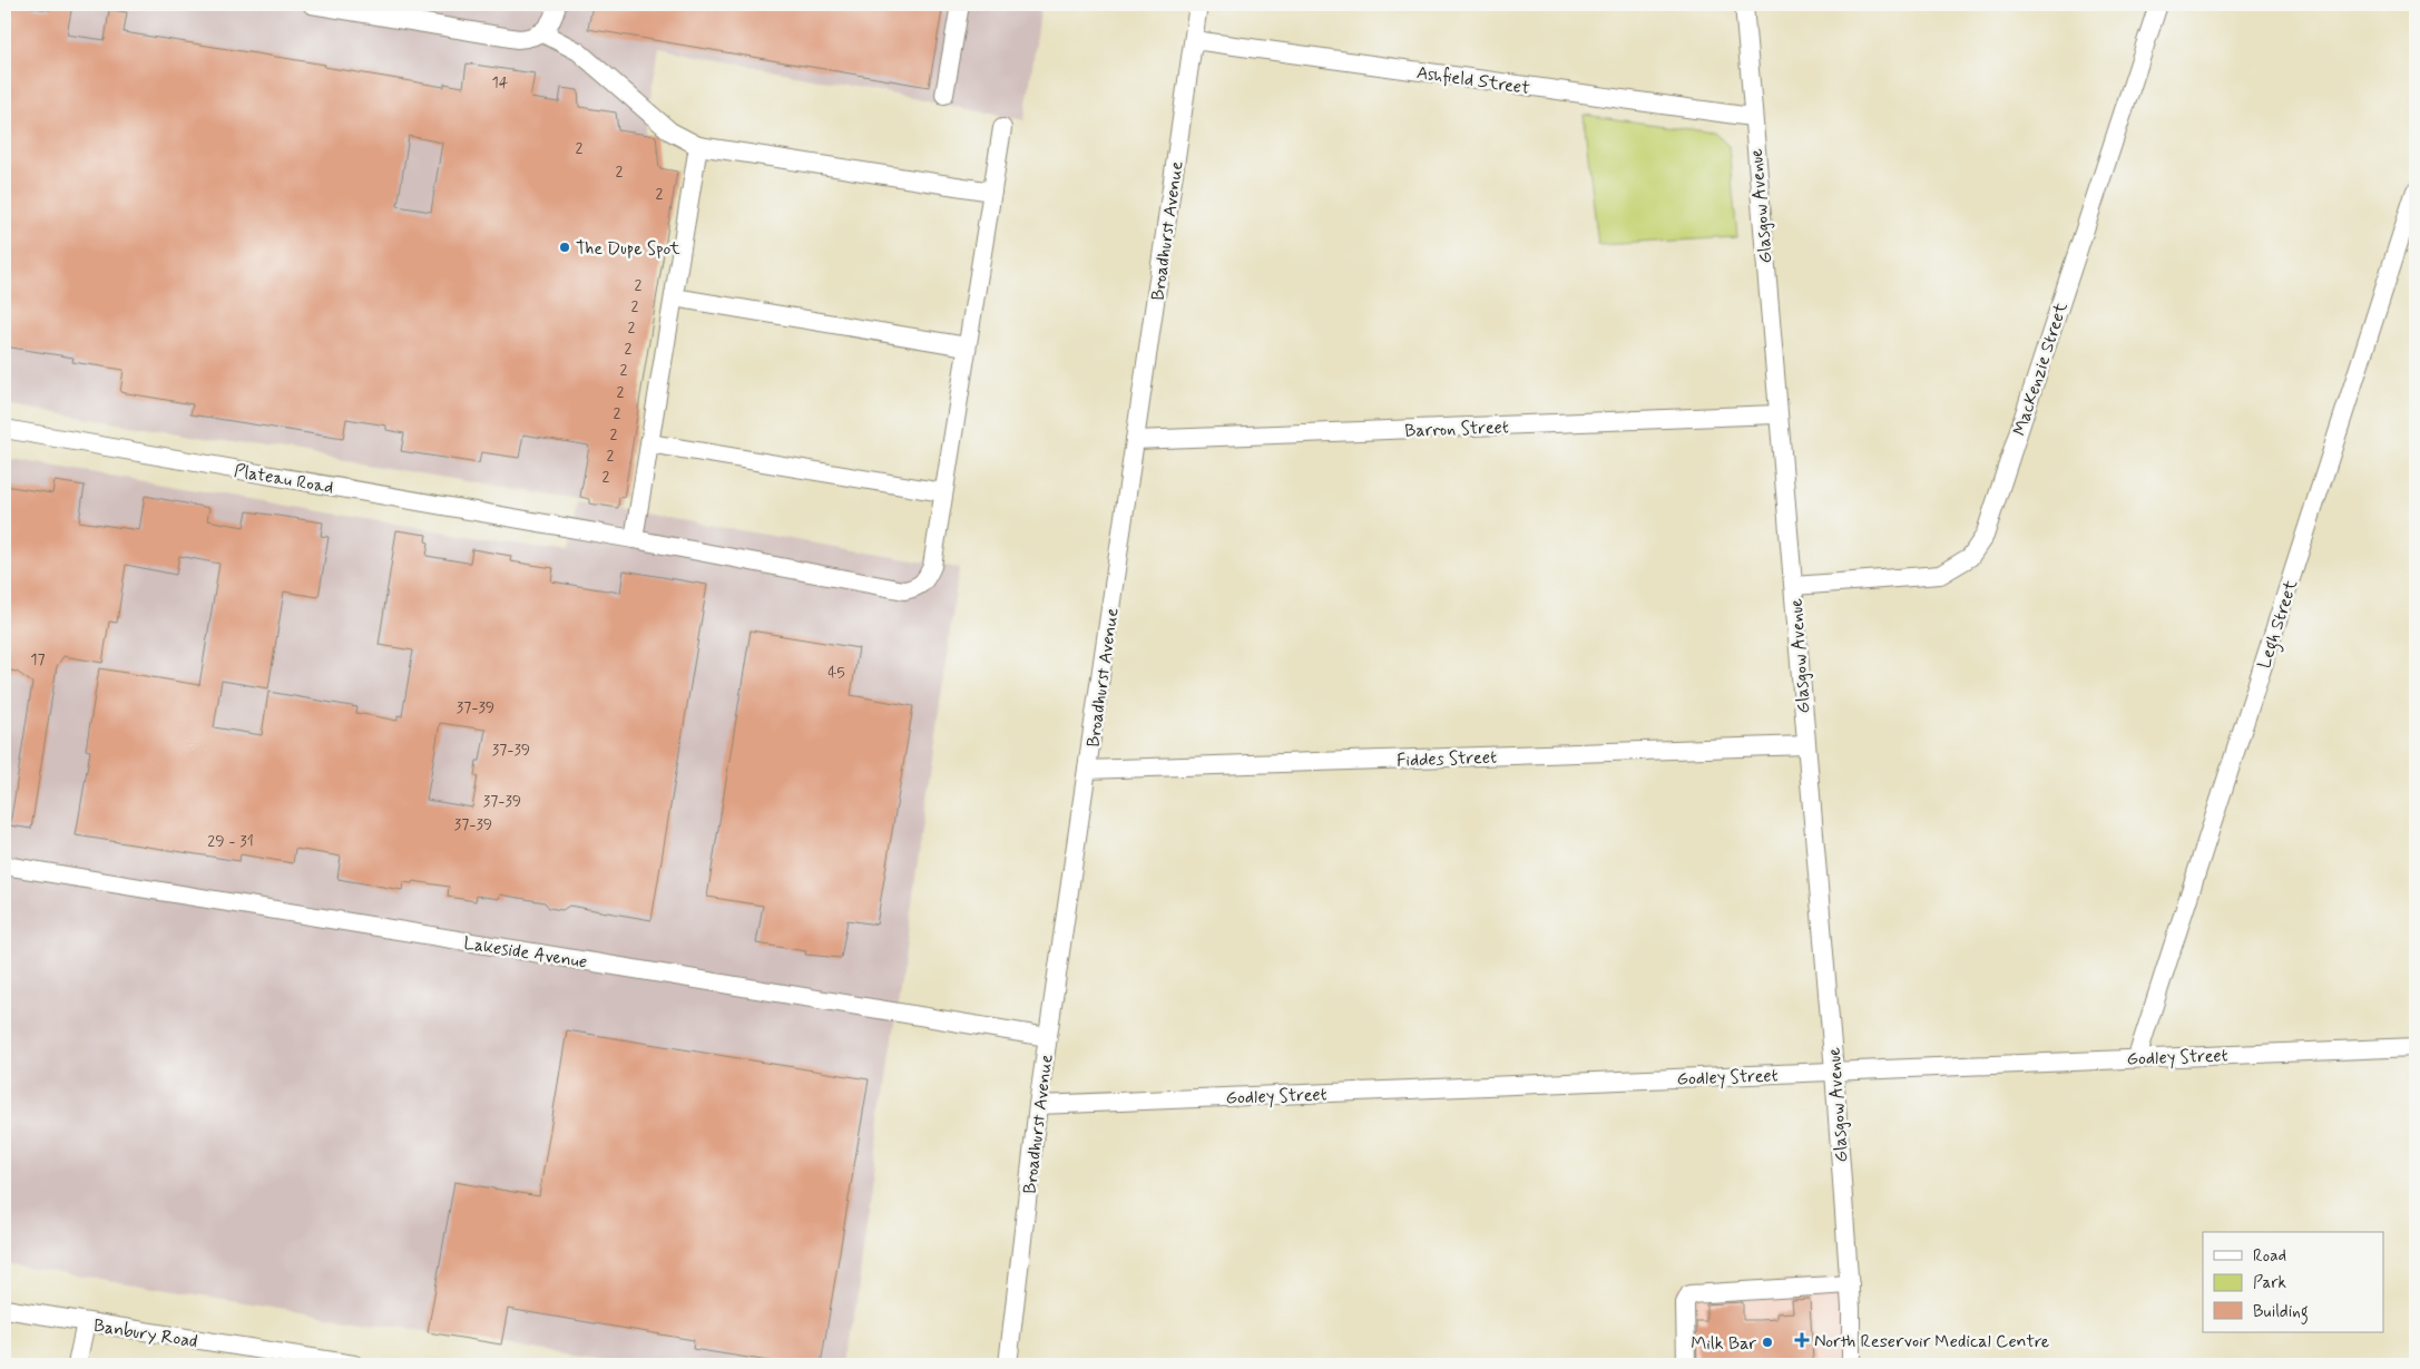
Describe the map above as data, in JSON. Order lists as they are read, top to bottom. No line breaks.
{"streets":{"street":["Ashfield Street","Glasgow Avenue","Broadhurst Avenue","MacKenzie Street","Barron Street","Plateau Road","Legh Street","Fiddes Street","Lakeside Avenue","Godley Street","Banbury Road"]},"crossings":[["Ashfield Street","Glasgow Avenue"],["Ashfield Street","Broadhurst Avenue"],["Glasgow Avenue","MacKenzie Street"],["Glasgow Avenue","Barron Street"],["Glasgow Avenue","Fiddes Street"],["Glasgow Avenue","Godley Street"],["Broadhurst Avenue","Barron Street"],["Broadhurst Avenue","Fiddes Street"],["Broadhurst Avenue","Lakeside Avenue"],["Broadhurst Avenue","Godley Street"],["Legh Street","Godley Street"]],"places":{"other":["The Dupe Spot","Milk Bar"],"health":["North Reservoir Medical Centre"]},"house_numbers":["14","2","2","2","2","2","2","2","2","2","2","2","2","2","17","45","37-39","37-39","37-39","37-39","29 - 31"],"legend":["Road","Park","Building"]}
